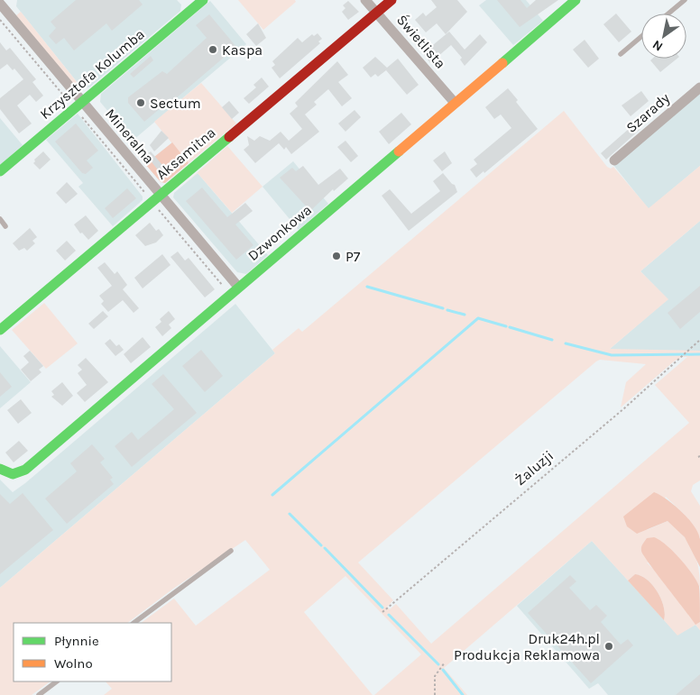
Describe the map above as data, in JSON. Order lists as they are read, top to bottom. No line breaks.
{"streets":{"street":["Świetlista","Krzysztofa Kolumba","Szarady","Mineralna","Aksamitna","Dzwonkowa"],"path":["Żaluzji"]},"crossings":[["Świetlista","Aksamitna"],["Świetlista","Dzwonkowa"],["Krzysztofa Kolumba","Mineralna"],["Mineralna","Aksamitna"],["Mineralna","Dzwonkowa"]],"places":["Kaspa","Sectum","P7","Druk24h.pl Produkcja Reklamowa"],"legend":["Płynnie","Wolno"],"north":"bottom left"}
